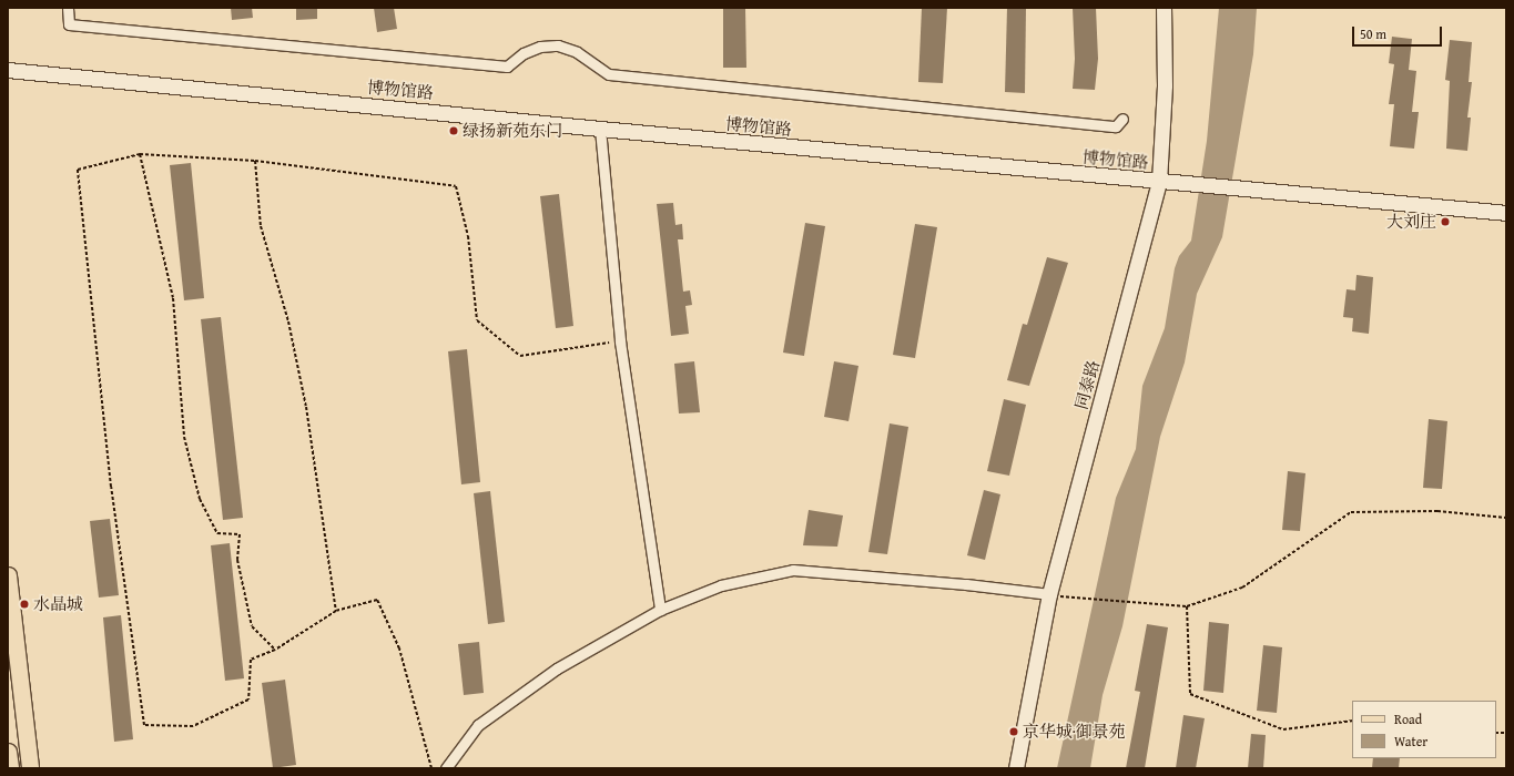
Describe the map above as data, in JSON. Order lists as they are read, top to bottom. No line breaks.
{"streets":{"street":["博物馆路","同泰路"]},"crossings":[["博物馆路","同泰路"]],"places":["绿扬新苑东门","大刘庄","水晶城","京华城·御景苑"],"legend":["Road","Water"],"scale_bar":"50 m"}
